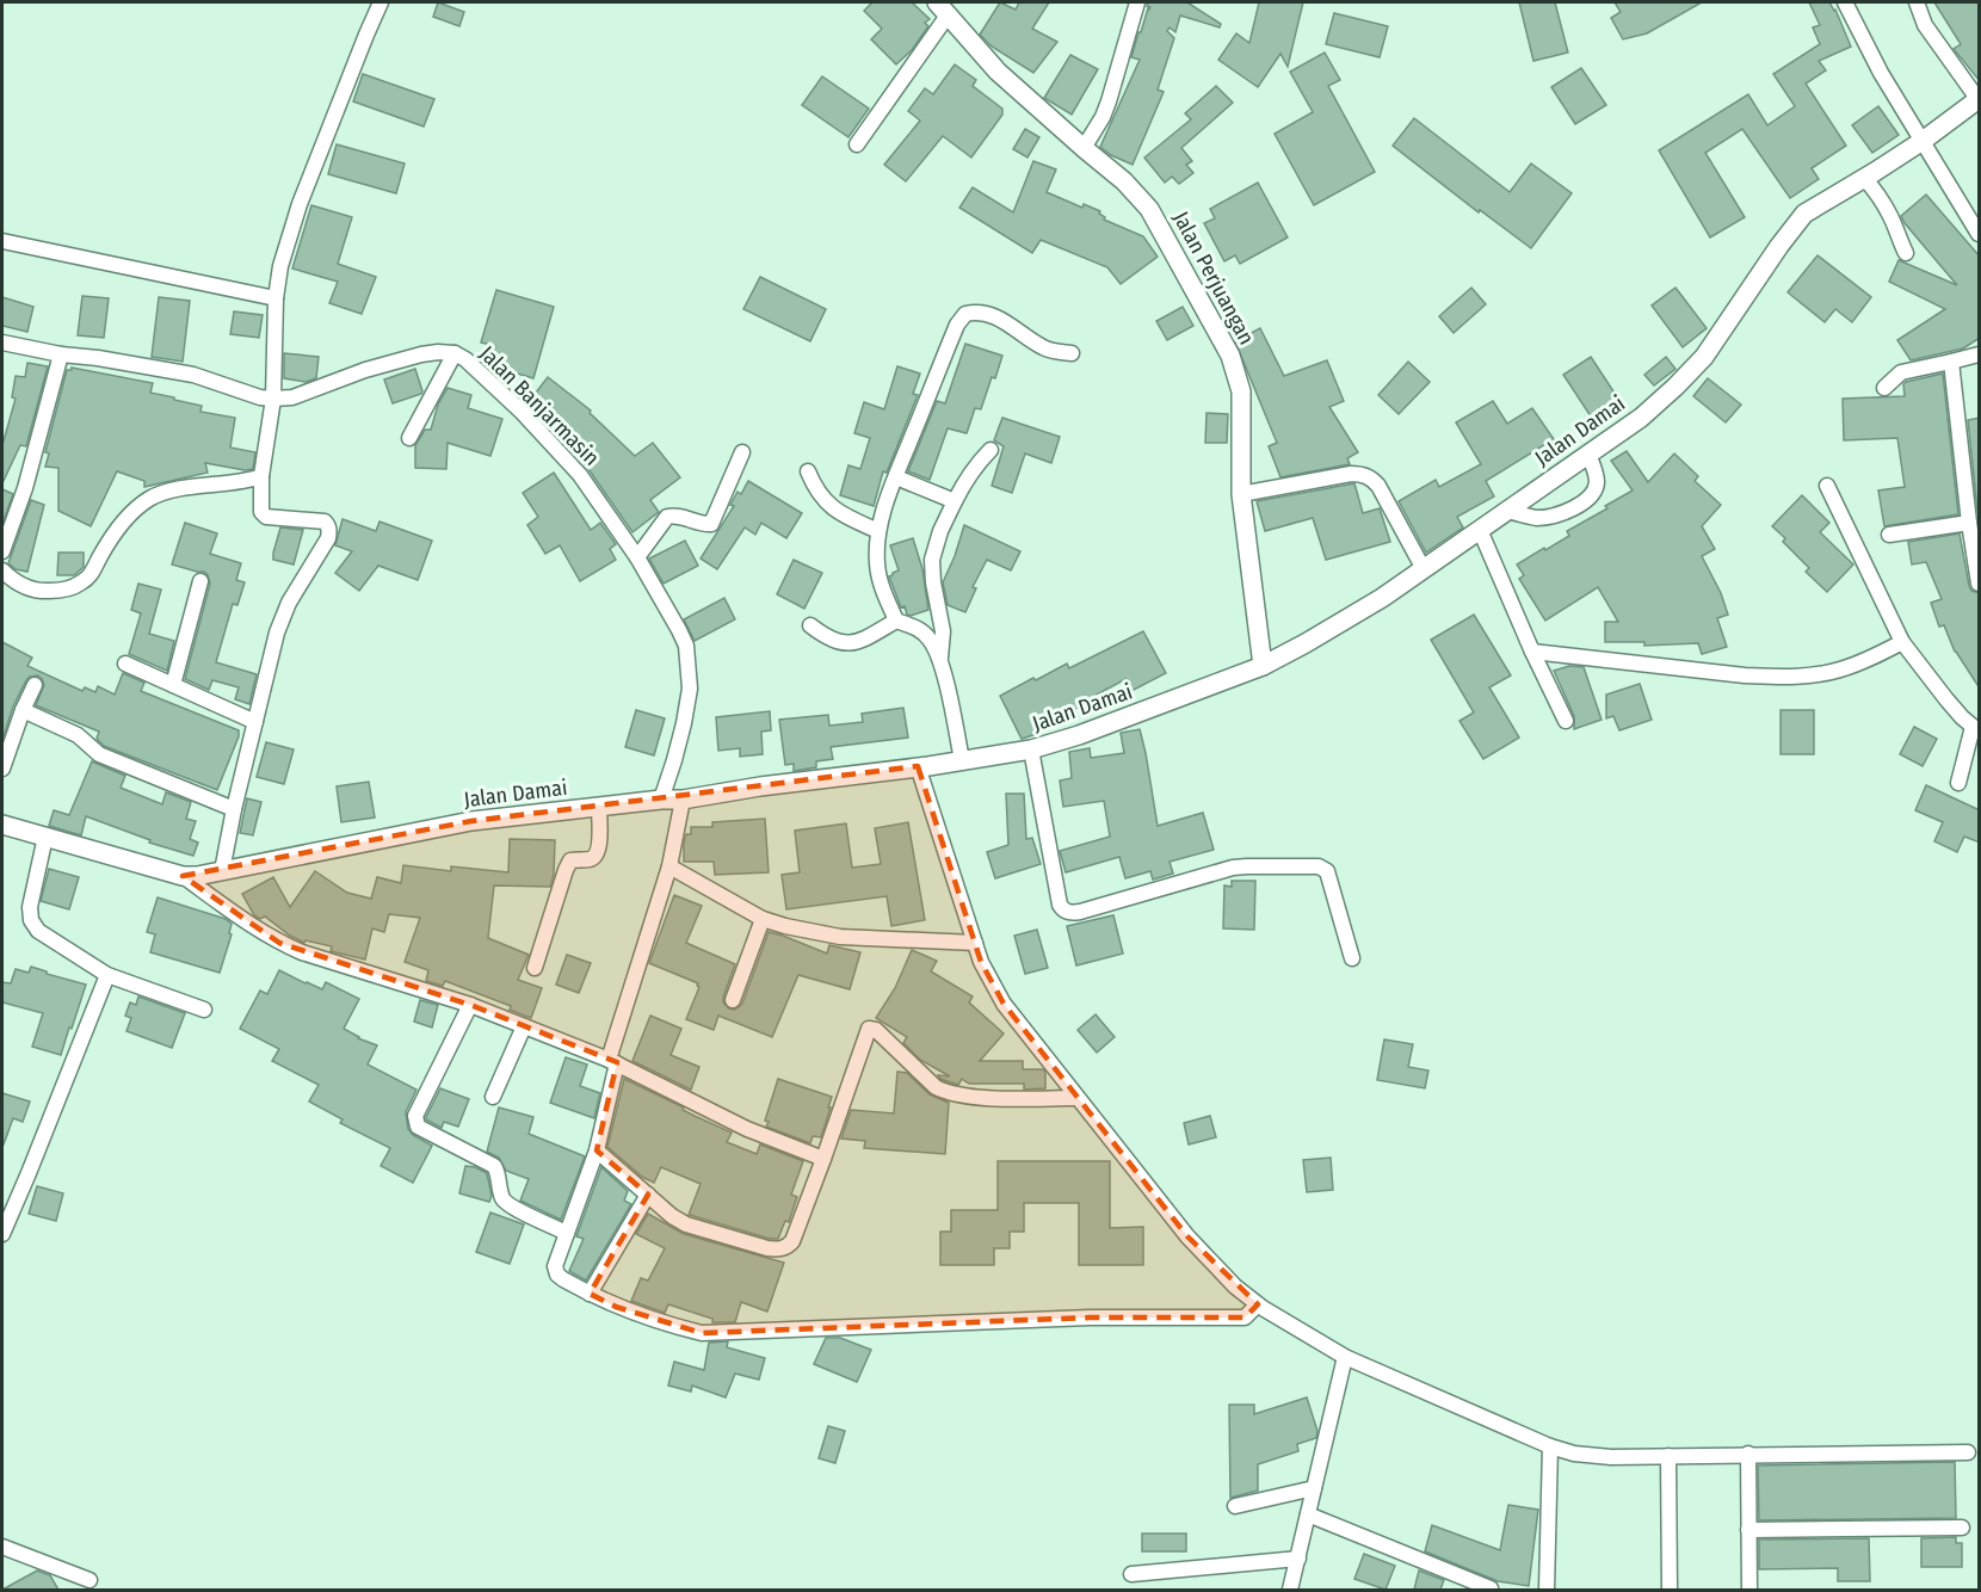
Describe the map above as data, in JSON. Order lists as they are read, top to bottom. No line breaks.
{"streets":{"street":["Jalan Perjuangan","Jalan Banjarmasin","Jalan Damai"]},"crossings":[["Jalan Perjuangan","Jalan Damai"],["Jalan Banjarmasin","Jalan Damai"]]}
